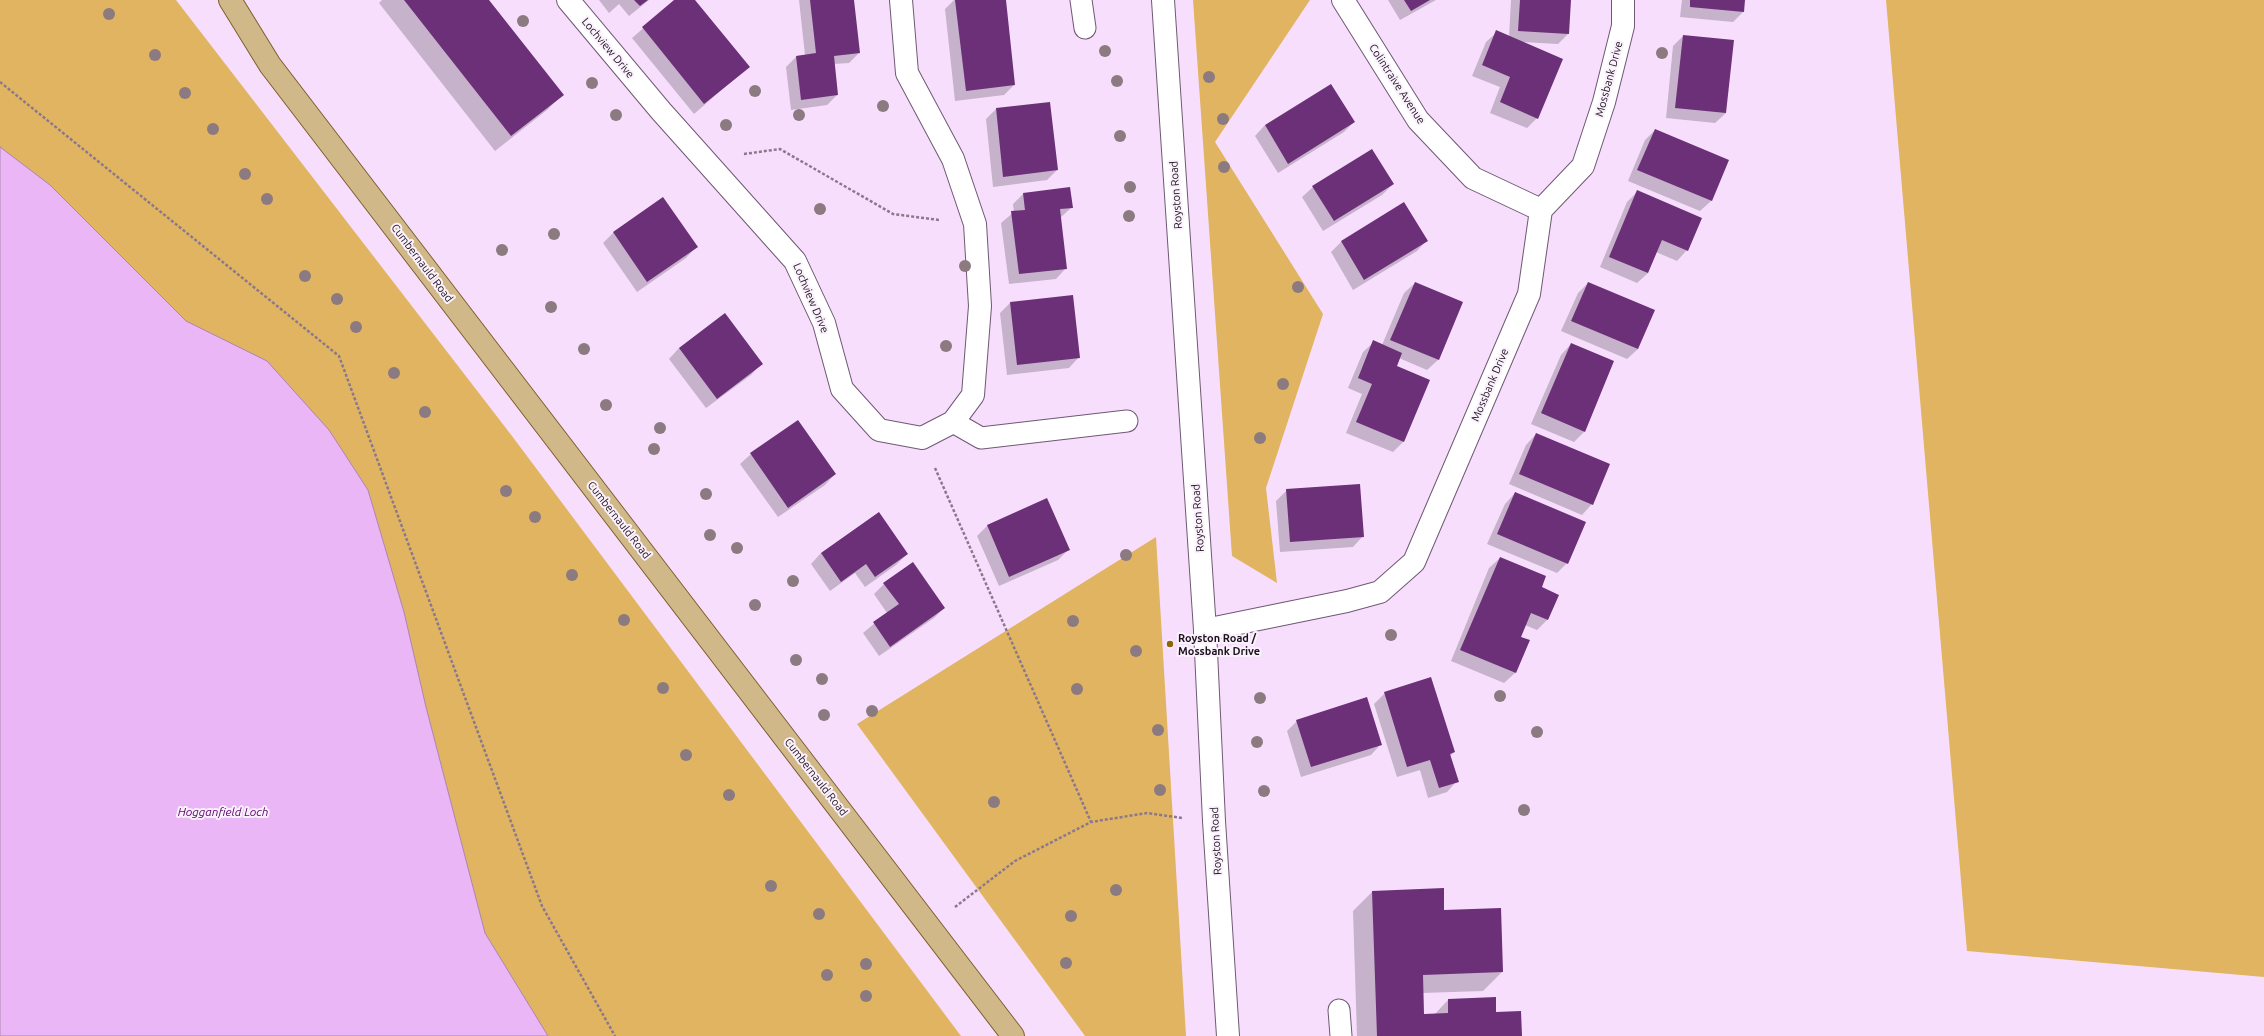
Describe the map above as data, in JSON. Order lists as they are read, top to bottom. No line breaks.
{"streets":{"main road":["Cumbernauld Road"],"street":["Lochview Drive","Mossbank Drive","Colintraive Avenue","Royston Road"]},"crossings":[["Mossbank Drive","Colintraive Avenue"],["Mossbank Drive","Royston Road"]],"water":["Hogganfield Loch"],"places":["Royston Road / Mossbank Drive"]}
